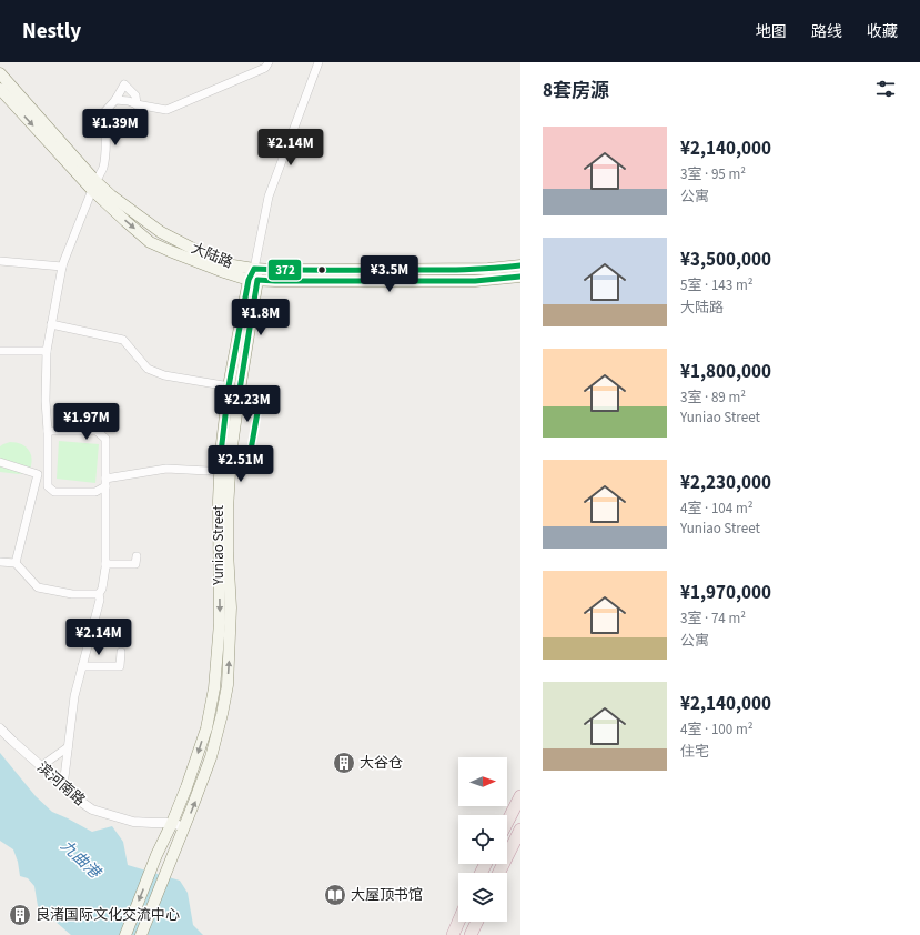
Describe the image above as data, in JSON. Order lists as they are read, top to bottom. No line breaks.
{"streets":{"main road":["大陆路","Yuniao Street"],"street":["滨河南路"]},"crossings":[["大陆路","Yuniao Street"],["Yuniao Street","滨河南路"]],"water":["九曲港"],"places":{"building":["大谷仓","良渚国际文化交流中心"],"library":["大屋顶书馆"]},"lines":["transit line 372"],"north":"right","page":{"header":"Nestly","nav":["地图","路线","收藏"],"heading":"8套房源","price":["¥1.39M","¥2.14M","¥3.5M","¥1.8M","¥2.23M","¥1.97M","¥2.51M","¥2.14M"],"list":[{"name":"¥2,140,000","note":"3室 · 95 m² · 公寓"},{"name":"¥3,500,000","note":"5室 · 143 m² · 大陆路"},{"name":"¥1,800,000","note":"3室 · 89 m² · Yuniao Street"},{"name":"¥2,230,000","note":"4室 · 104 m² · Yuniao Street"},{"name":"¥1,970,000","note":"3室 · 74 m² · 公寓"},{"name":"¥2,140,000","note":"4室 · 100 m² · 住宅"}]}}
